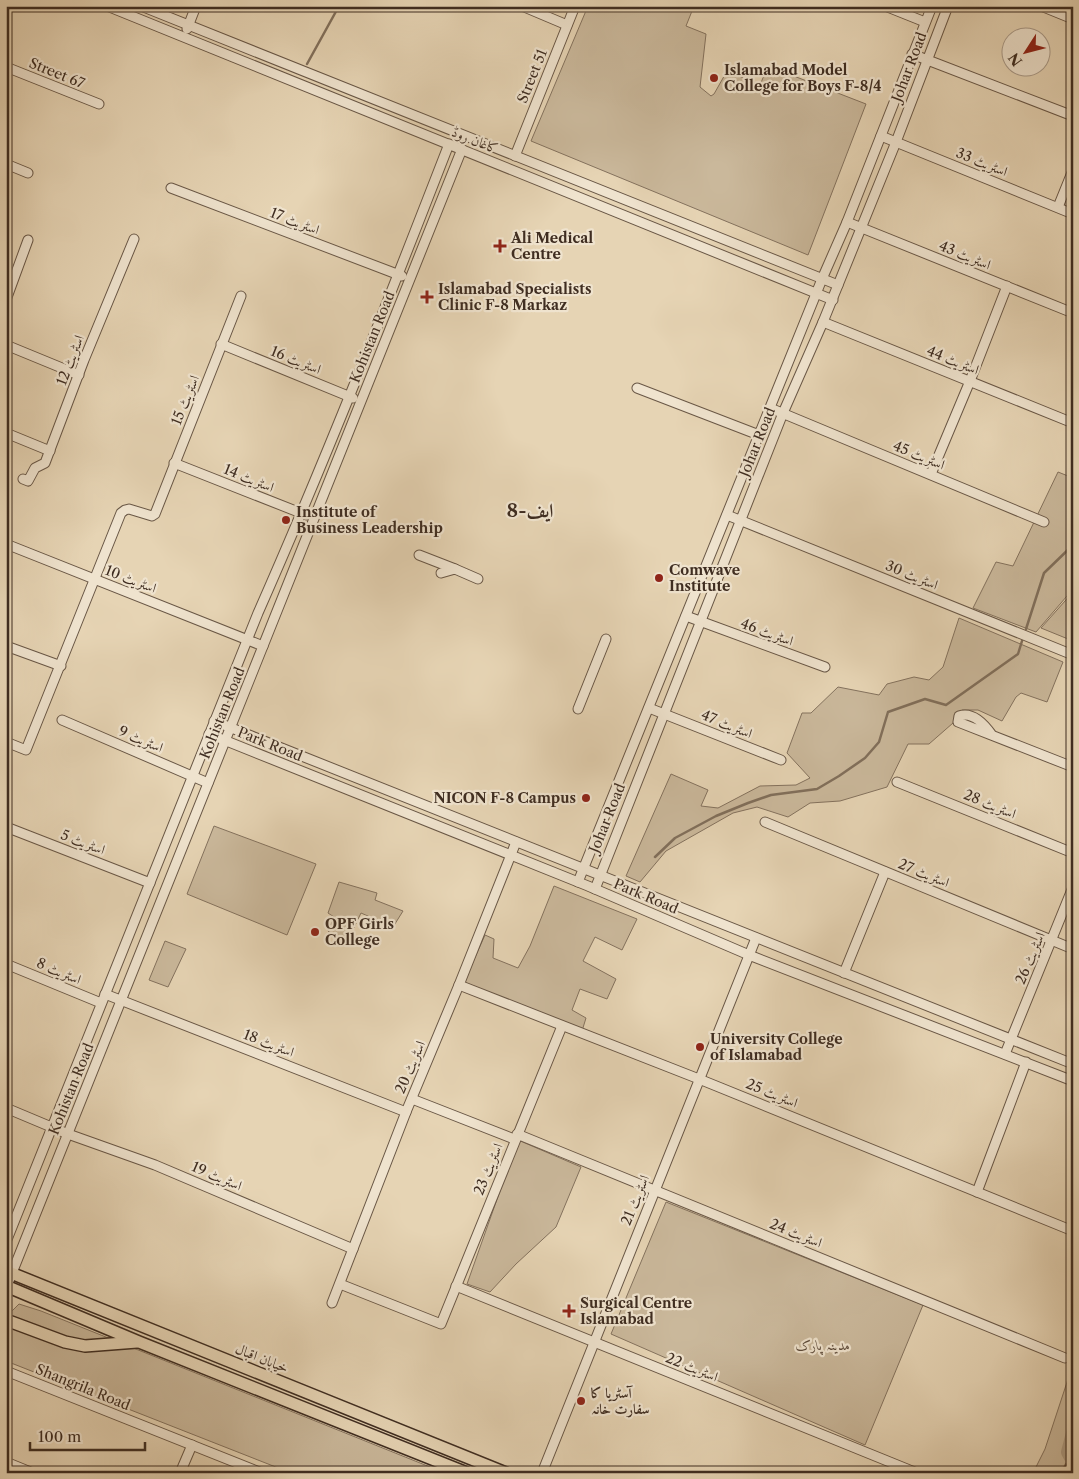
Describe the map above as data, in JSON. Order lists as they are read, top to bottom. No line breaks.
{"streets":{"main road":["خیابان اقبال"],"street":["Johar Road","Street 67","Street 51","کاغان روڈ","اسٹریٹ 33","اسٹریٹ 17","اسٹریٹ 43","Kohistan Road","اسٹریٹ 12","اسٹریٹ 16","اسٹریٹ 44","اسٹریٹ 15","اسٹریٹ 45","اسٹریٹ 14","اسٹریٹ 30","اسٹریٹ 10","اسٹریٹ 46","اسٹریٹ 47","اسٹریٹ 9","Park Road","اسٹریٹ 28","اسٹریٹ 5","اسٹریٹ 27","اسٹریٹ 26","اسٹریٹ 8","اسٹریٹ 18","اسٹریٹ 20","اسٹریٹ 25","اسٹریٹ 23","اسٹریٹ 19","اسٹریٹ 21","اسٹریٹ 24","اسٹریٹ 22","Shangrila Road"]},"crossings":[["Johar Road","کاغان روڈ"],["Johar Road","اسٹریٹ 33"],["Johar Road","اسٹریٹ 43"],["Johar Road","اسٹریٹ 44"],["Johar Road","اسٹریٹ 45"],["Johar Road","اسٹریٹ 30"],["Johar Road","اسٹریٹ 46"],["Johar Road","اسٹریٹ 47"],["Johar Road","Park Road"],["Street 51","کاغان روڈ"],["کاغان روڈ","Kohistan Road"],["اسٹریٹ 17","Kohistan Road"],["Kohistan Road","اسٹریٹ 16"],["Kohistan Road","اسٹریٹ 14"],["Kohistan Road","اسٹریٹ 10"],["Kohistan Road","اسٹریٹ 9"],["Kohistan Road","Park Road"],["Kohistan Road","اسٹریٹ 5"],["Kohistan Road","اسٹریٹ 8"],["Kohistan Road","اسٹریٹ 18"],["Kohistan Road","اسٹریٹ 19"],["Kohistan Road","خیابان اقبال"],["اسٹریٹ 16","اسٹریٹ 15"],["اسٹریٹ 15","اسٹریٹ 14"],["اسٹریٹ 15","اسٹریٹ 10"],["Park Road","اسٹریٹ 26"],["Park Road","اسٹریٹ 20"],["Park Road","اسٹریٹ 21"],["اسٹریٹ 27","اسٹریٹ 26"],["اسٹریٹ 18","اسٹریٹ 20"],["اسٹریٹ 20","اسٹریٹ 25"],["اسٹریٹ 20","اسٹریٹ 23"],["اسٹریٹ 20","اسٹریٹ 19"],["اسٹریٹ 20","اسٹریٹ 24"],["اسٹریٹ 25","اسٹریٹ 23"],["اسٹریٹ 25","اسٹریٹ 21"],["اسٹریٹ 23","اسٹریٹ 24"],["اسٹریٹ 23","اسٹریٹ 22"],["اسٹریٹ 21","اسٹریٹ 24"],["اسٹریٹ 21","اسٹریٹ 22"]],"districts":["ایف-8"],"parks":["مدینہ پارک"],"places":{"other":["Islamabad Model College for Boys F-8/4","Institute of Business Leadership","Comwave Institute","NICON F-8 Campus","OPF Girls College","University College of Islamabad","آسٹریا کا سفارت خانہ"],"health":["Ali Medical Centre","Islamabad Specialists Clinic F-8 Markaz","Surgical Centre Islamabad"]},"scale_bar":"100 m","north":"bottom left"}
